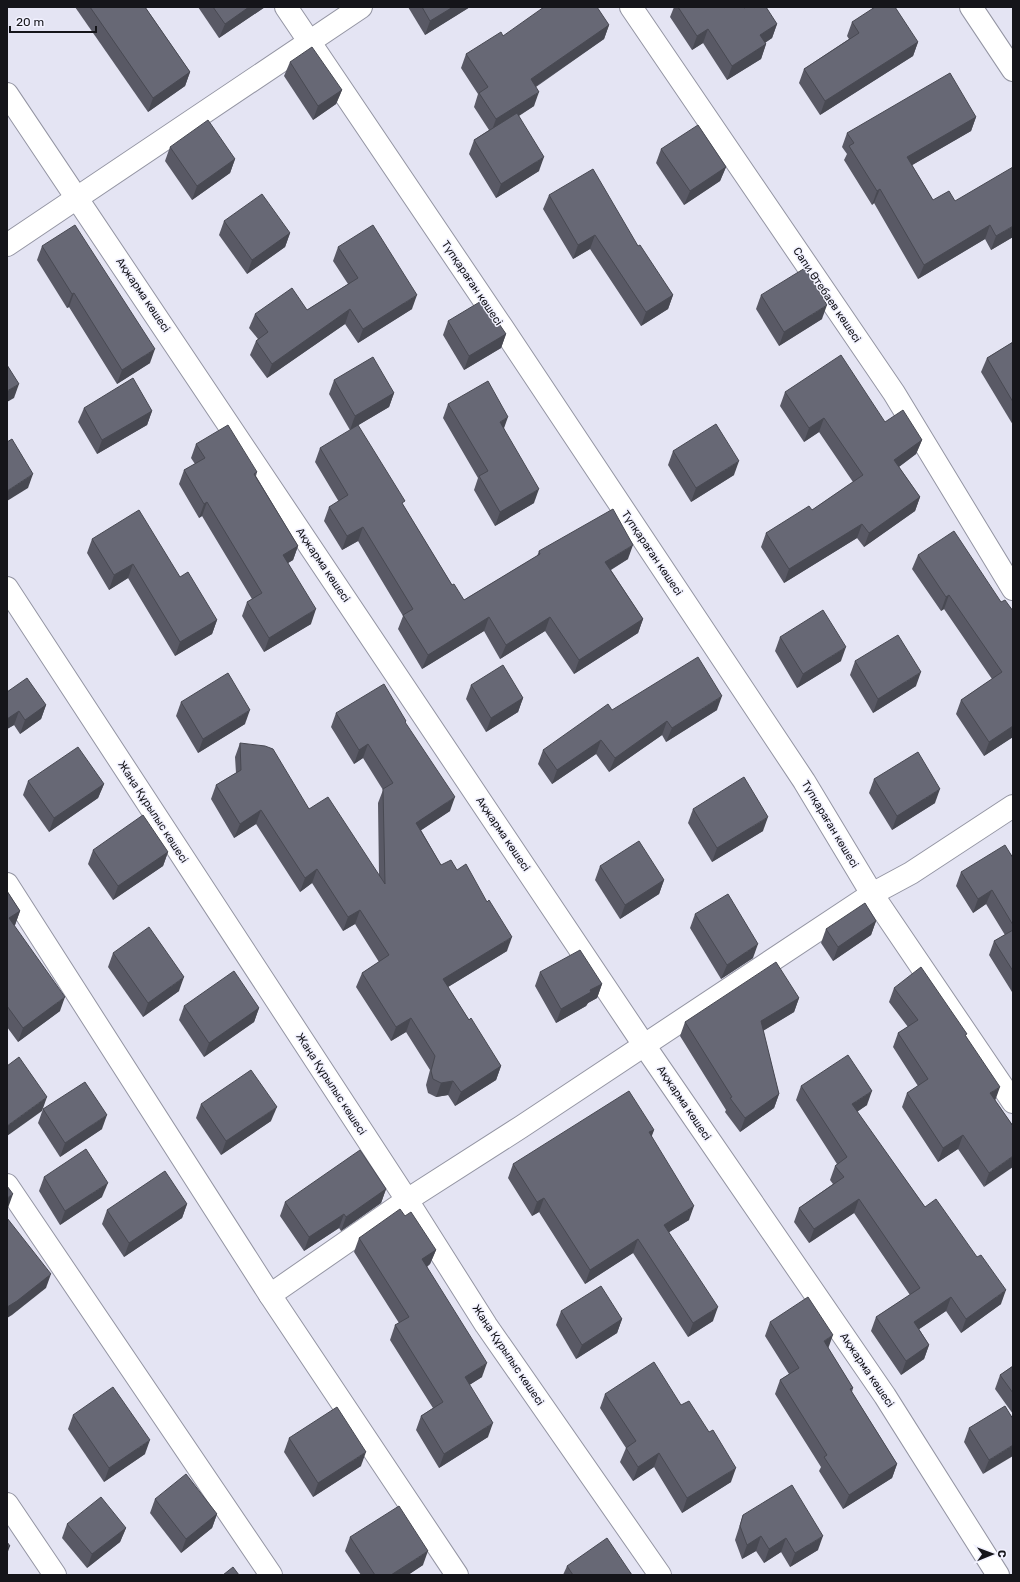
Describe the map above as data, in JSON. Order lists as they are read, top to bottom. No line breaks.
{"streets":{"street":["Түпқараған көшесі","Ақжарма көшесі","Сапи Өтебаев көшесі","Жаңа Құрылыс көшесі"]},"scale_bar":"20 m","north":"right"}
